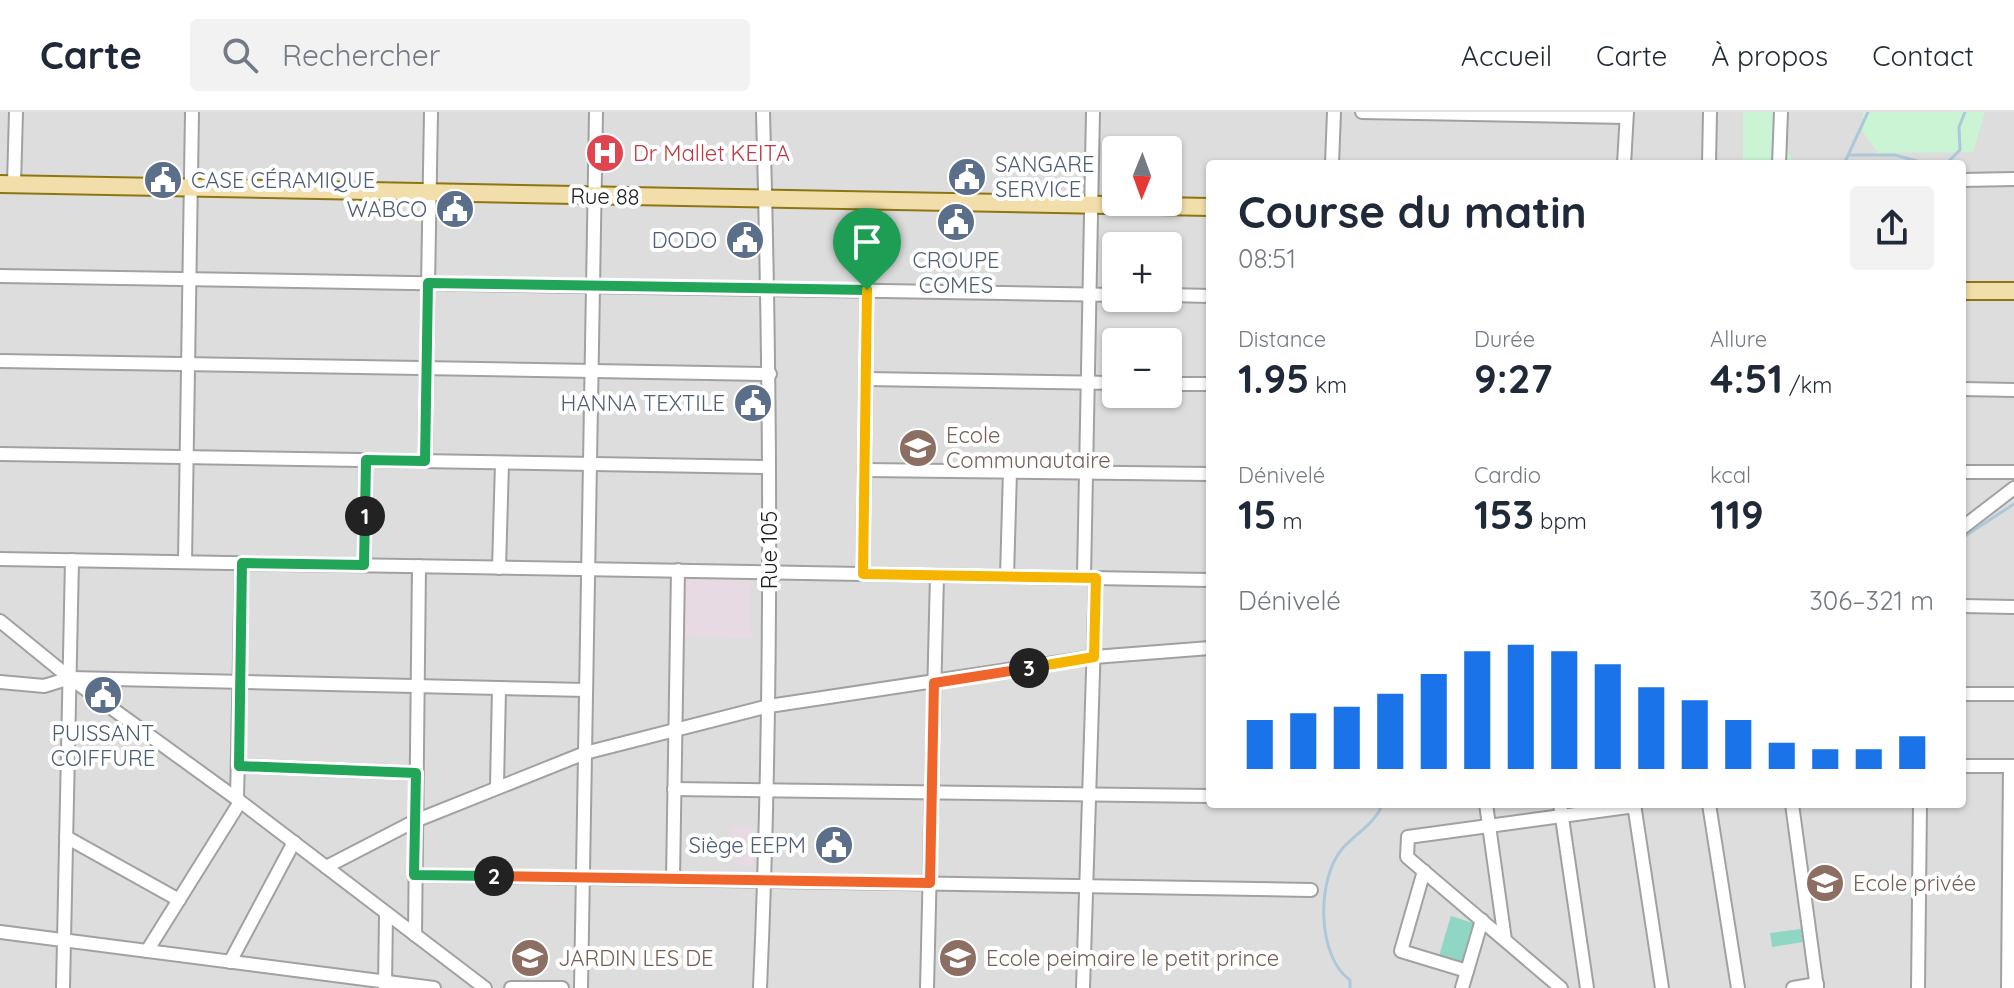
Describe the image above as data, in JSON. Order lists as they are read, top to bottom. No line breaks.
{"streets":{"main road":["Rue 88"],"street":["Rue 105"]},"crossings":[["Rue 88","Rue 105"]],"places":{"hospital":["Dr Mallet KEITA"],"public building":["SANGARE SERVICE","CASE CÉRAMIQUE","WABCO","CROUPE COMES","DODO","HANNA TEXTILE","PUISSANT COIFFURE","Siège EEPM"],"school or university":["Ecole Communautaire","Ecole privée","JARDIN LES DE","Ecole peimaire le petit prince"]},"north":"bottom","page":{"header":"Carte","search":"Rechercher","nav":["Accueil","Carte","À propos","Contact"],"map_buttons":["+","−"],"heading":["Course du matin","08:51"],"stats":[["Distance","1.95 km"],["Durée","9:27"],["Allure","4:51 /km"],["Dénivelé","15 m"],["Cardio","153 bpm"],["kcal","119"]],"pins":["1","3","2"],"chart":["Dénivelé","306–321 m"]}}
